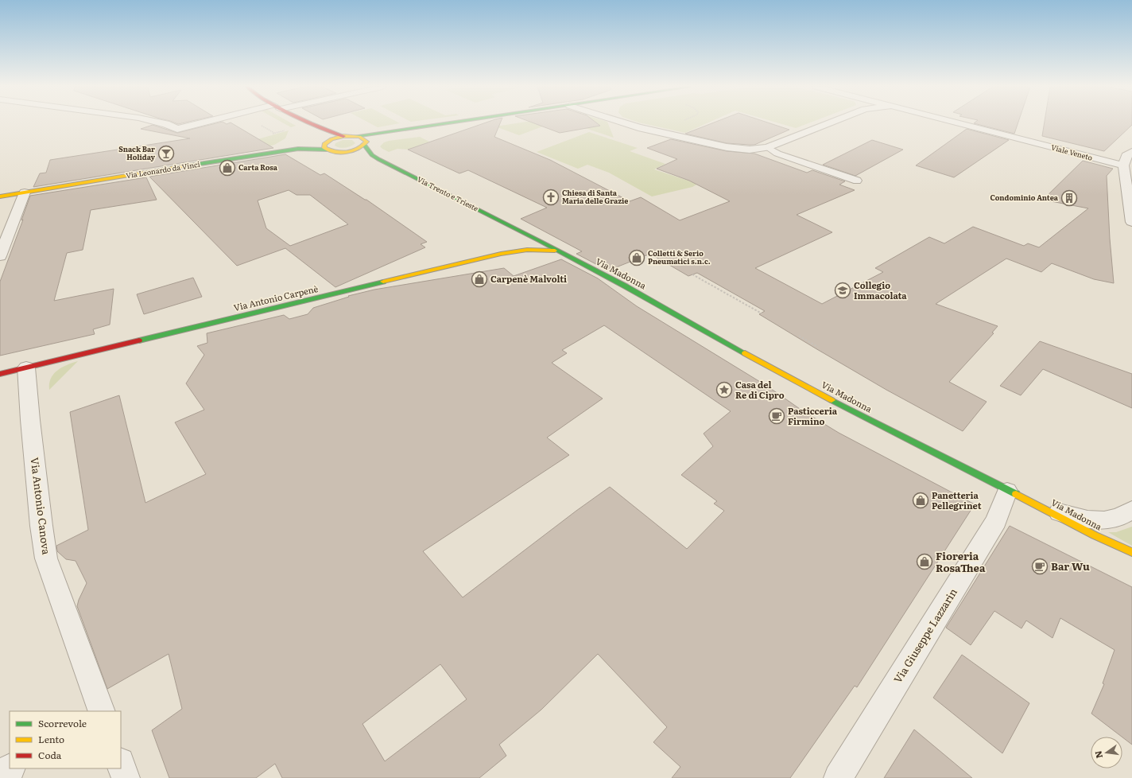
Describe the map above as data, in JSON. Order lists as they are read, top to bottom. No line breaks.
{"streets":{"street":["Viale Veneto","Via Leonardo da Vinci","Via Trento e Trieste","Via Madonna","Via Antonio Carpenè","Via Antonio Canova","Via Giuseppe Lazzarin"]},"crossings":[["Via Leonardo da Vinci","Via Trento e Trieste"],["Via Trento e Trieste","Via Madonna"],["Via Trento e Trieste","Via Antonio Carpenè"],["Via Madonna","Via Antonio Carpenè"],["Via Madonna","Via Giuseppe Lazzarin"],["Via Antonio Carpenè","Via Antonio Canova"]],"places":{"bar":["Snack Bar Holiday"],"shop":["Carta Rosa","Colletti & Serio Pneumatici s.n.c.","Carpenè Malvolti","Panetteria Pellegrinet","Fioreria RosaThea"],"church":["Chiesa di Santa Maria delle Grazie"],"building":["Condominio Antea"],"school or university":["Collegio Immacolata"],"place":["Casa del Re di Cipro"],"cafe":["Pasticceria Firmino","Bar Wu"]},"legend":["Scorrevole","Lento","Coda"],"north":"left"}
